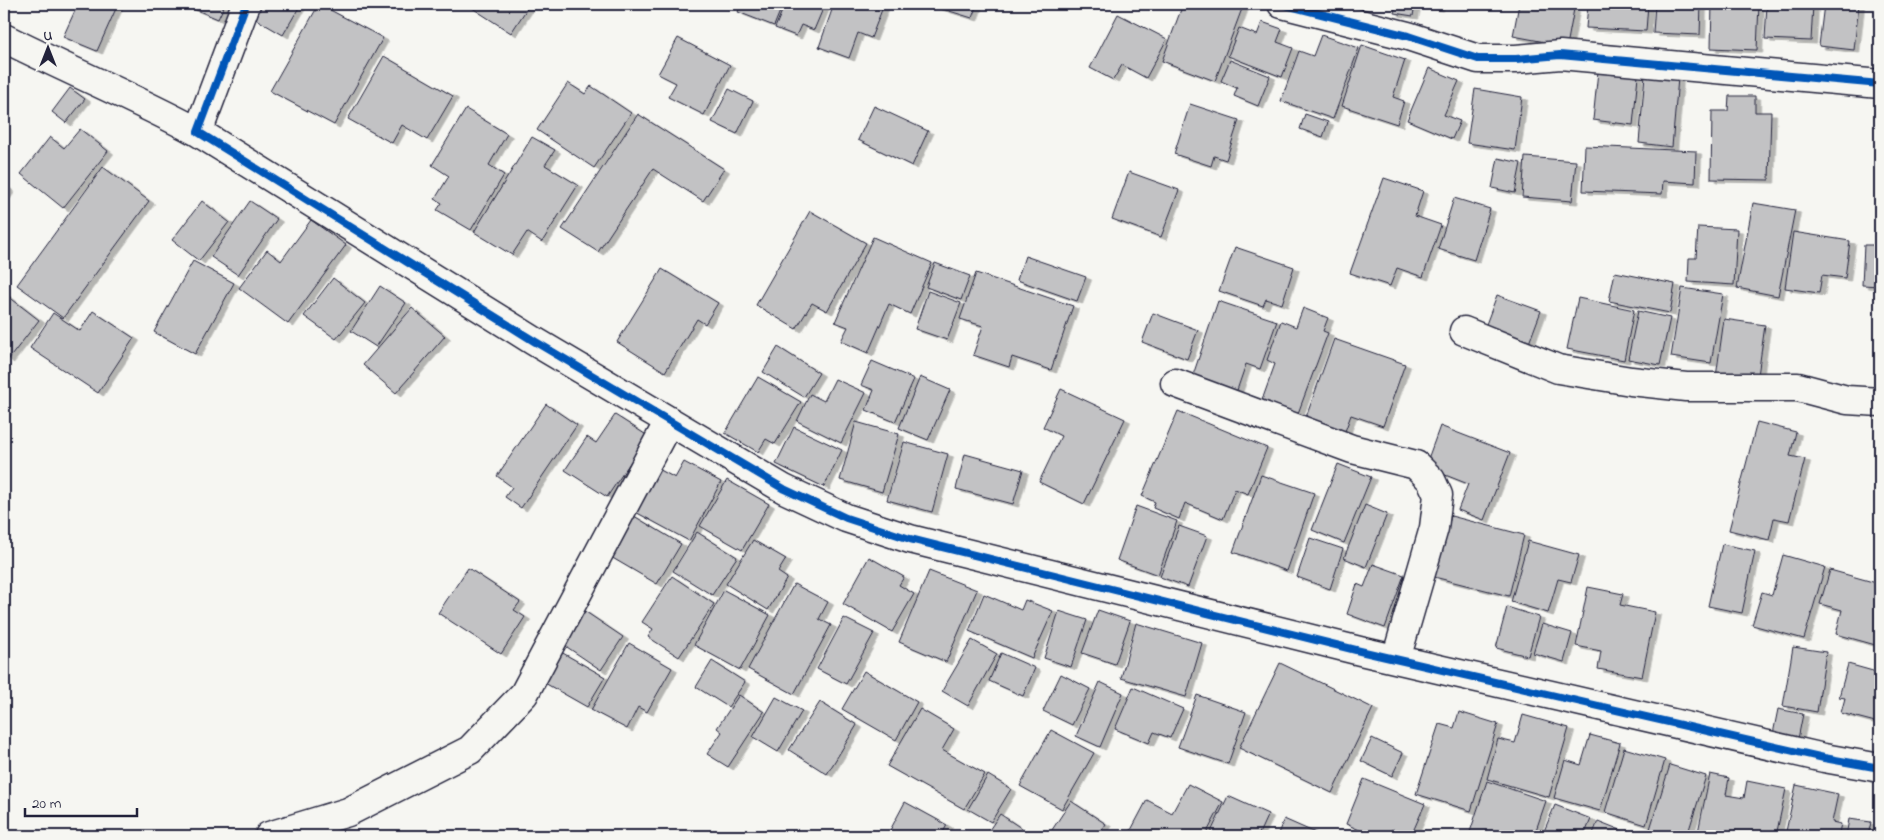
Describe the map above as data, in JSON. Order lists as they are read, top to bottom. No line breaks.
{"scale_bar":"20 m","north":"top"}
